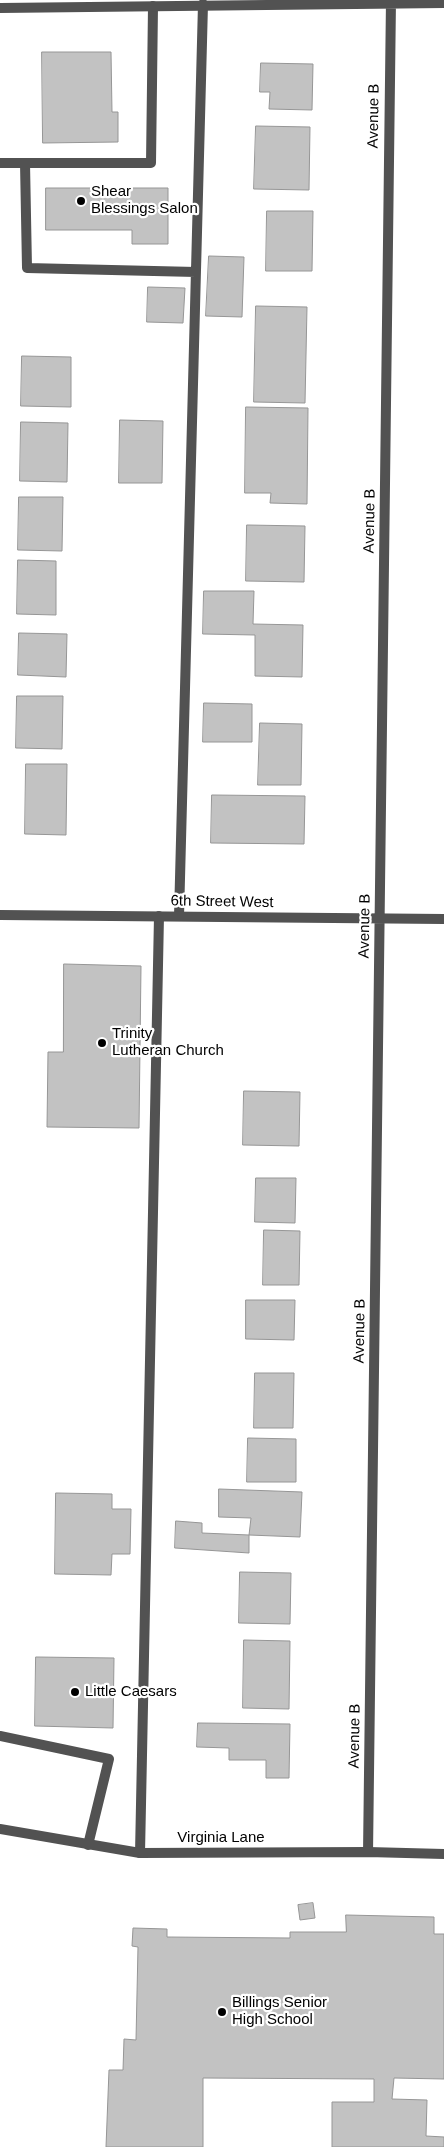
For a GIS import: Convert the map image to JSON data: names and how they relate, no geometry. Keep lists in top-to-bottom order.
{
  "streets": {
    "street": ["Avenue B", "6th Street West", "Virginia Lane"]
  },
  "crossings": [
    ["Avenue B", "6th Street West"],
    ["Avenue B", "Virginia Lane"]
  ],
  "places": [
    "Shear Blessings Salon",
    "Trinity Lutheran Church",
    "Little Caesars",
    "Billings Senior High School"
  ]
}
